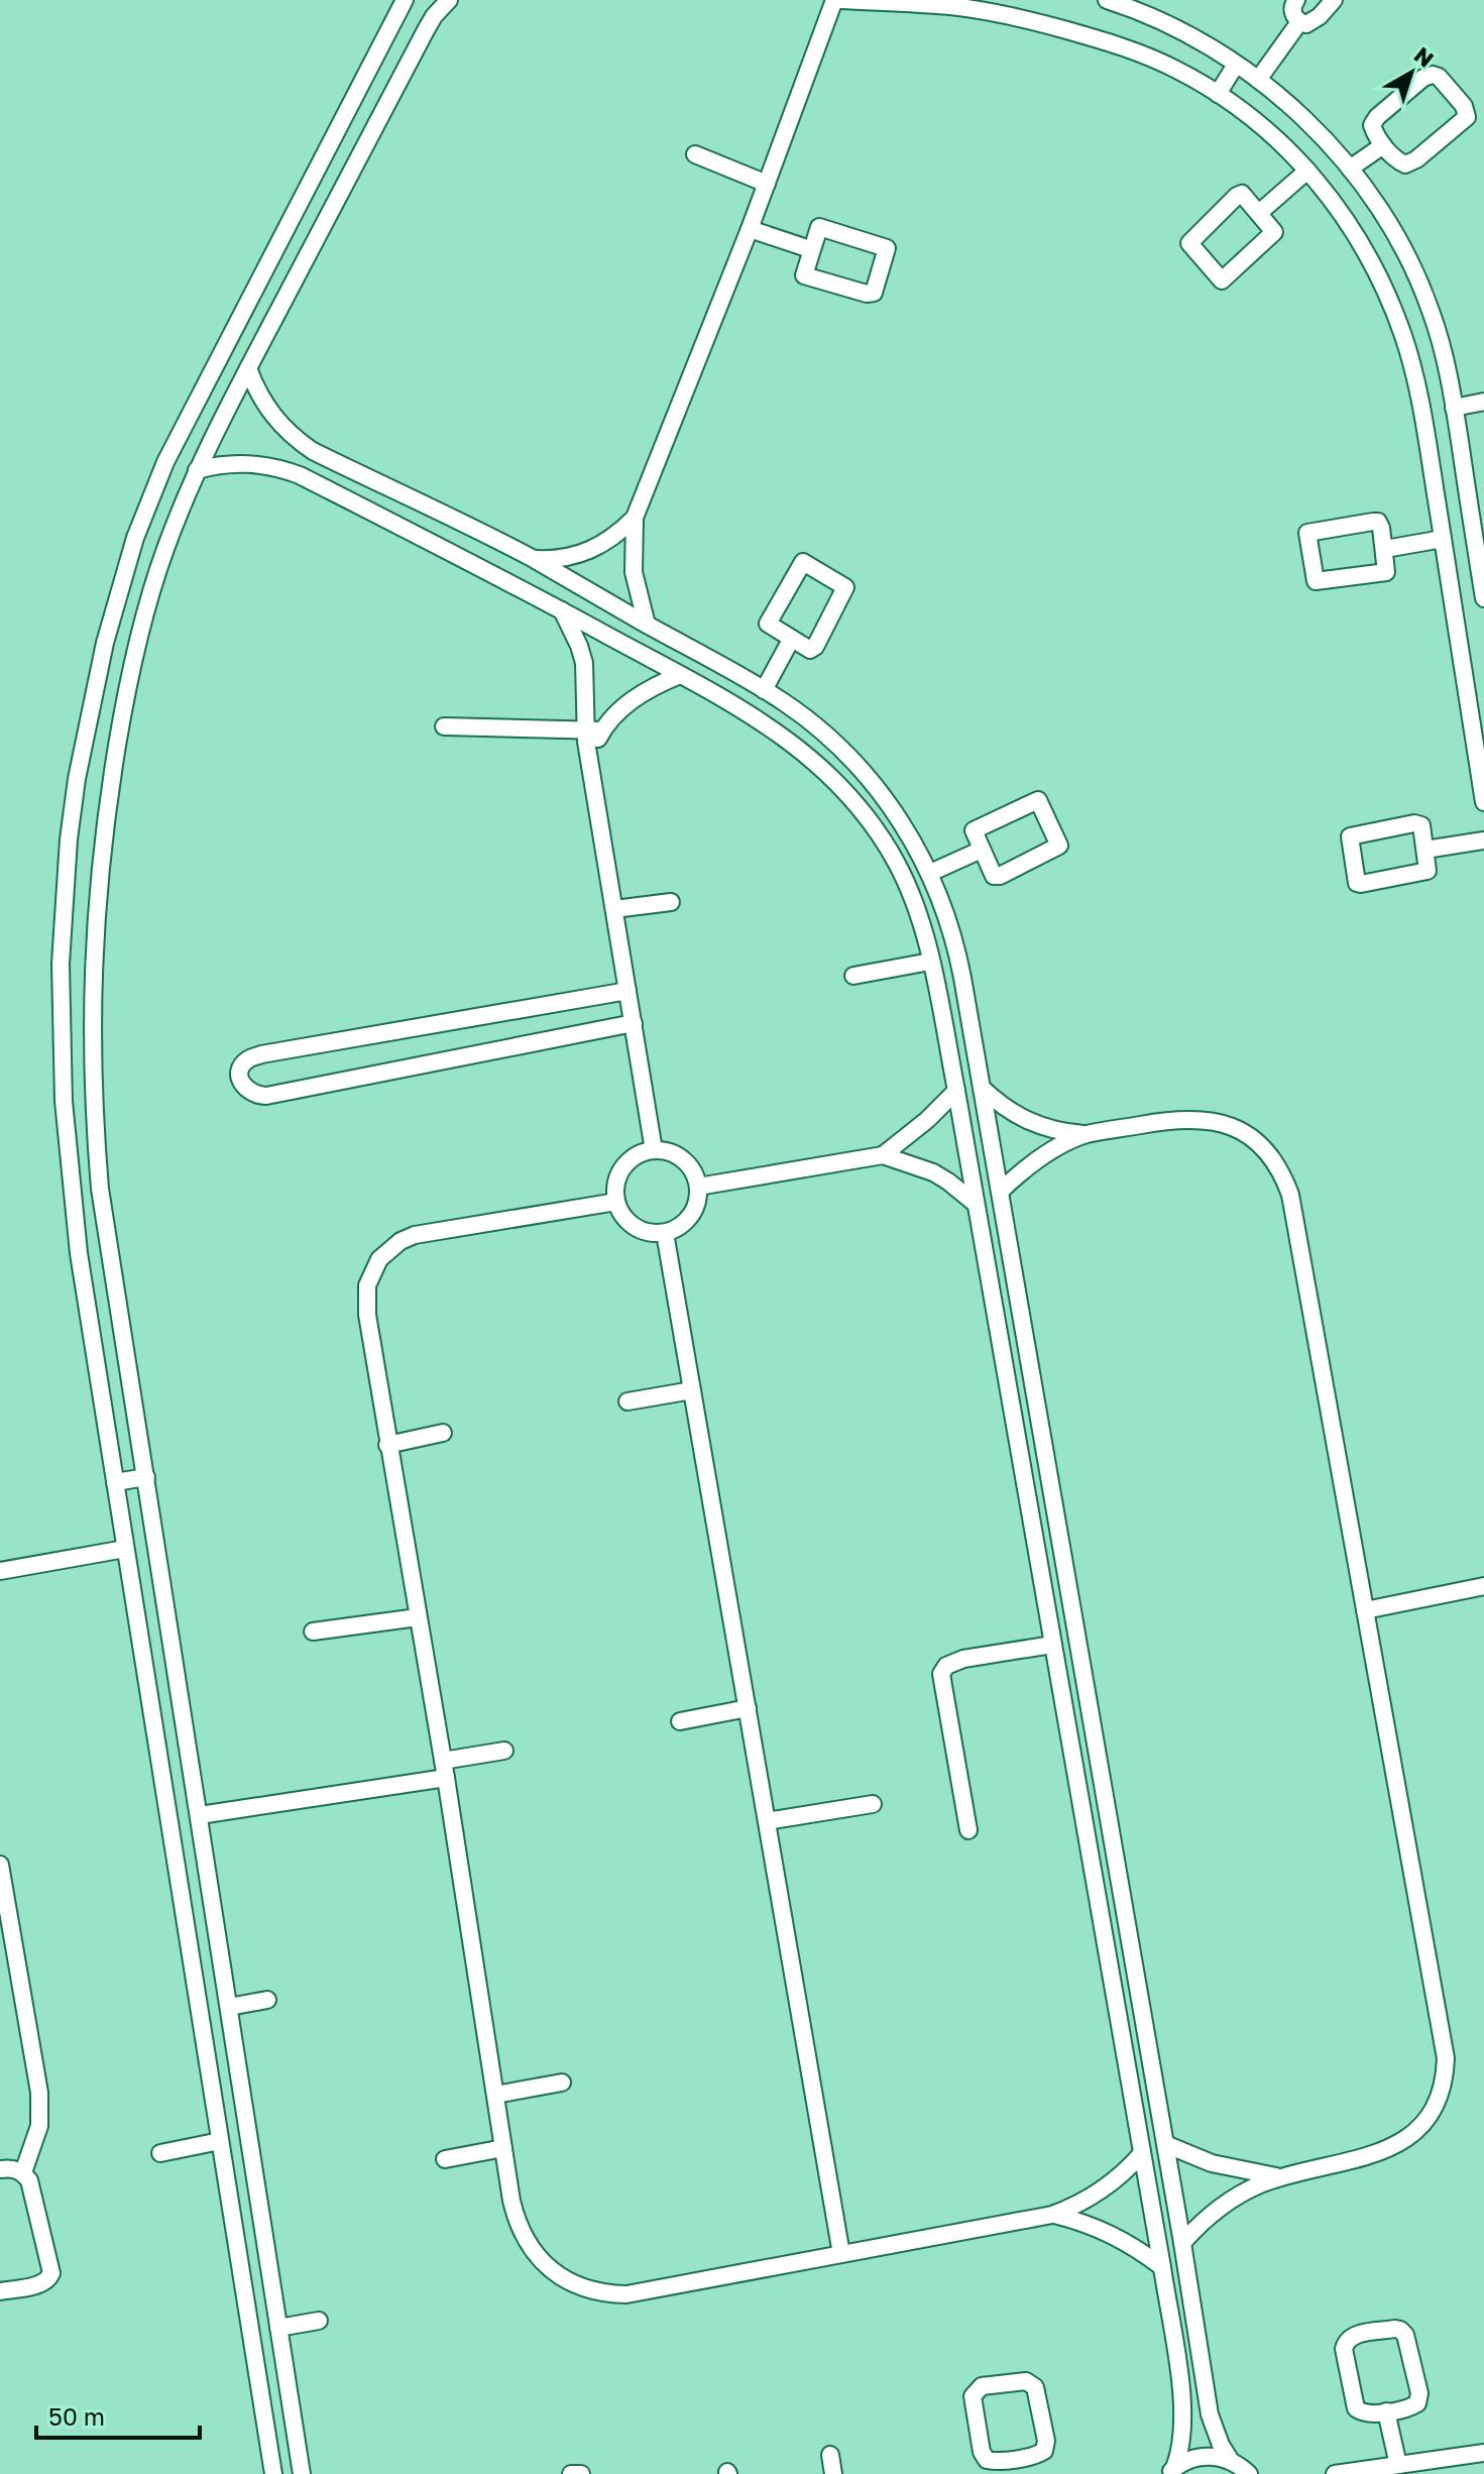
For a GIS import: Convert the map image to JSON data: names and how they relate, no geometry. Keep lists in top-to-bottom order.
{
  "scale_bar": "50 m",
  "north": "top right"
}
